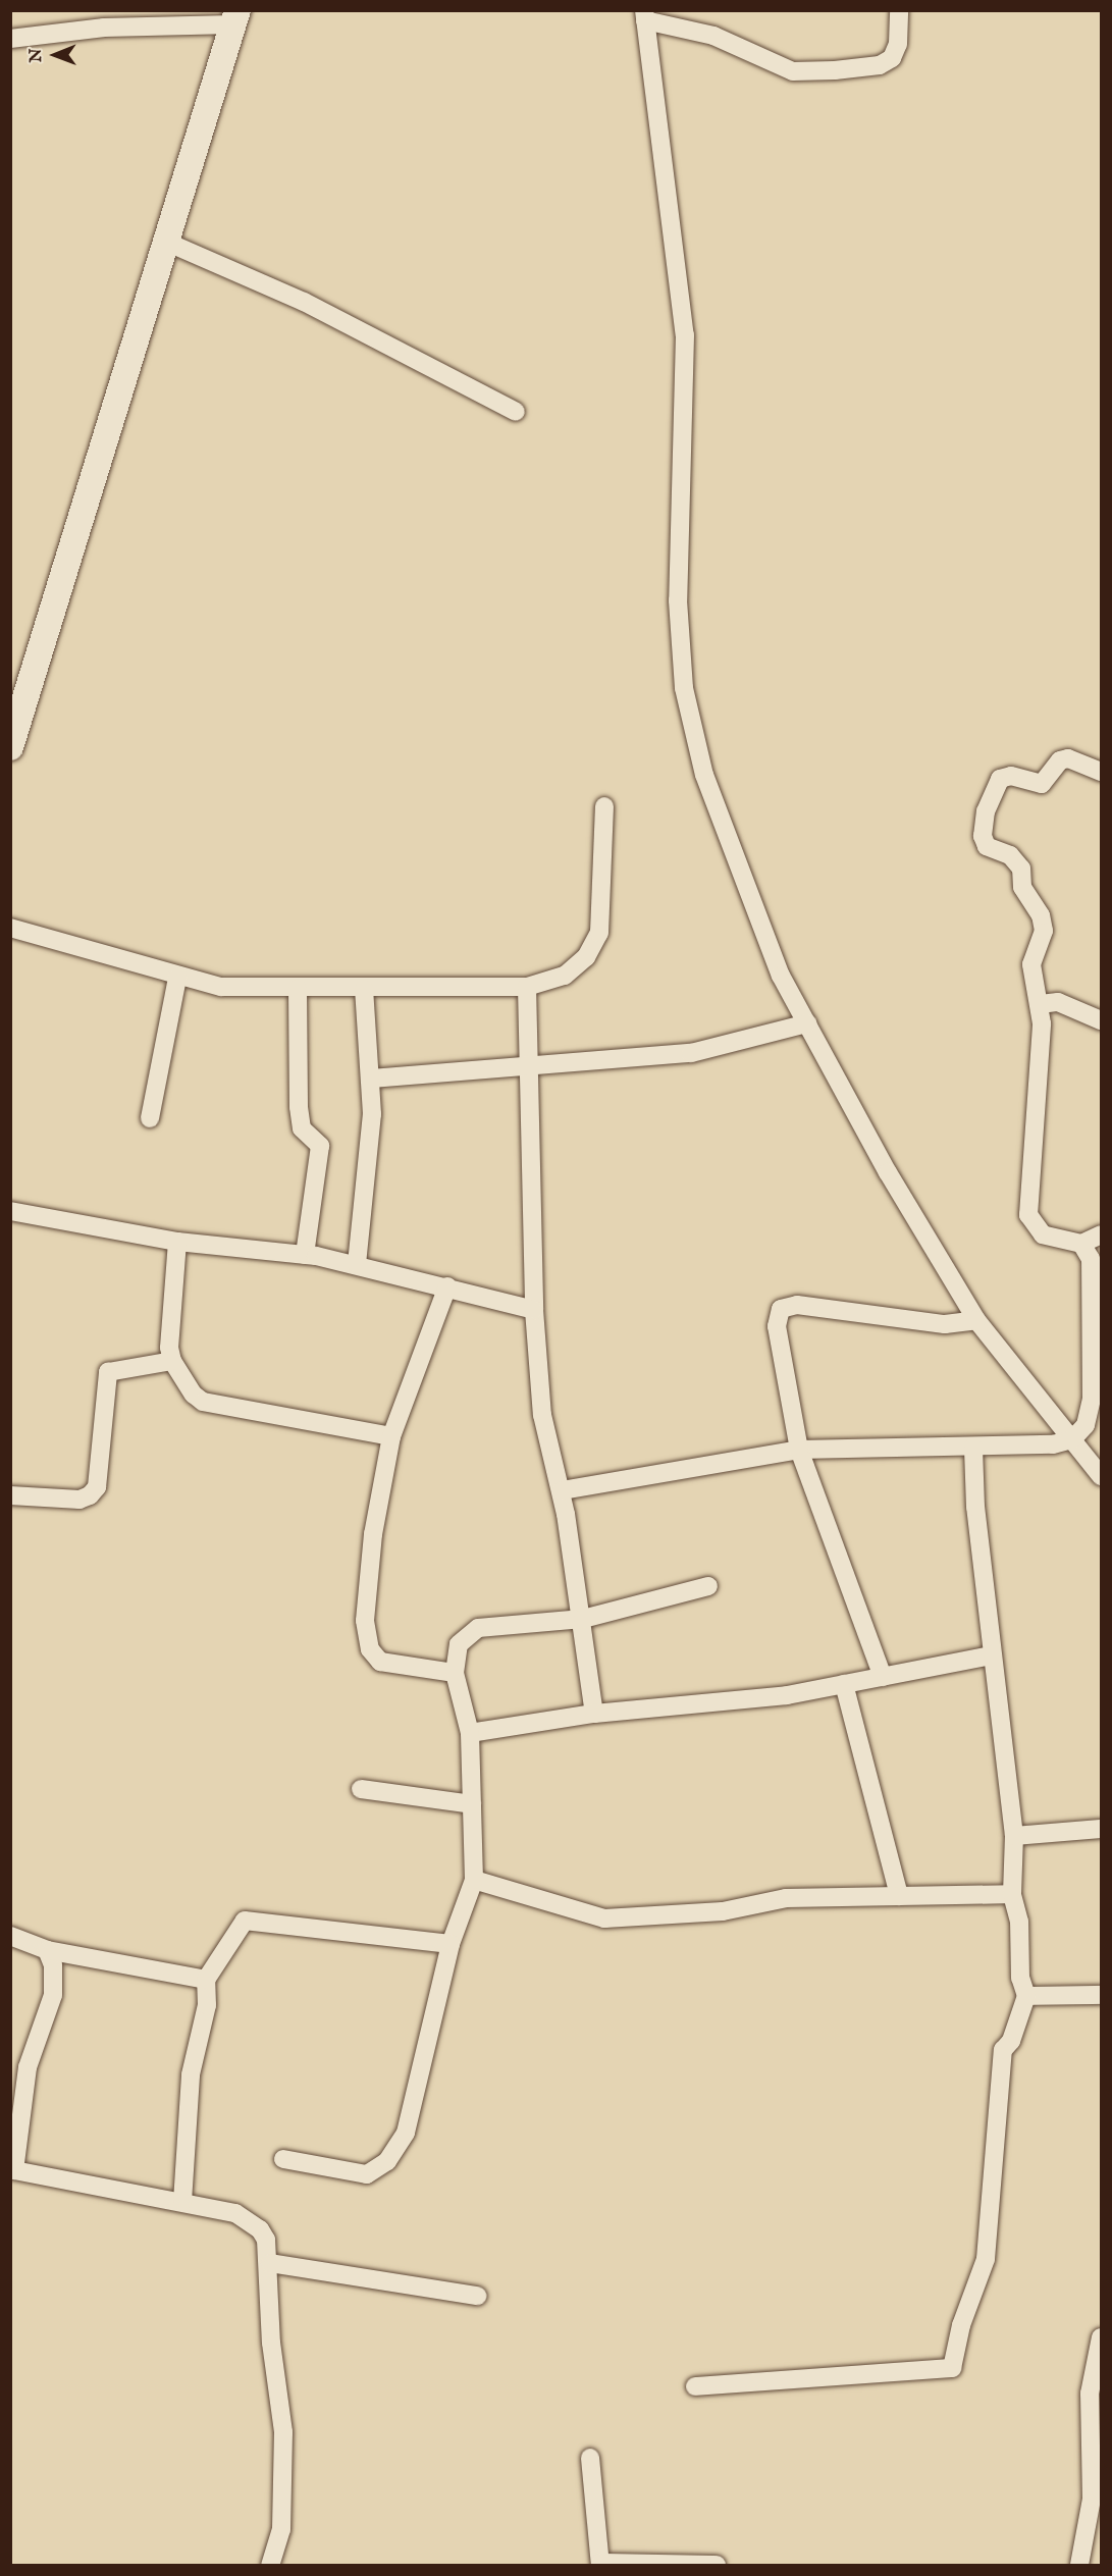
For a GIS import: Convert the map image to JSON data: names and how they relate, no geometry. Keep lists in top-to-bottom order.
{
  "north": "left"
}
